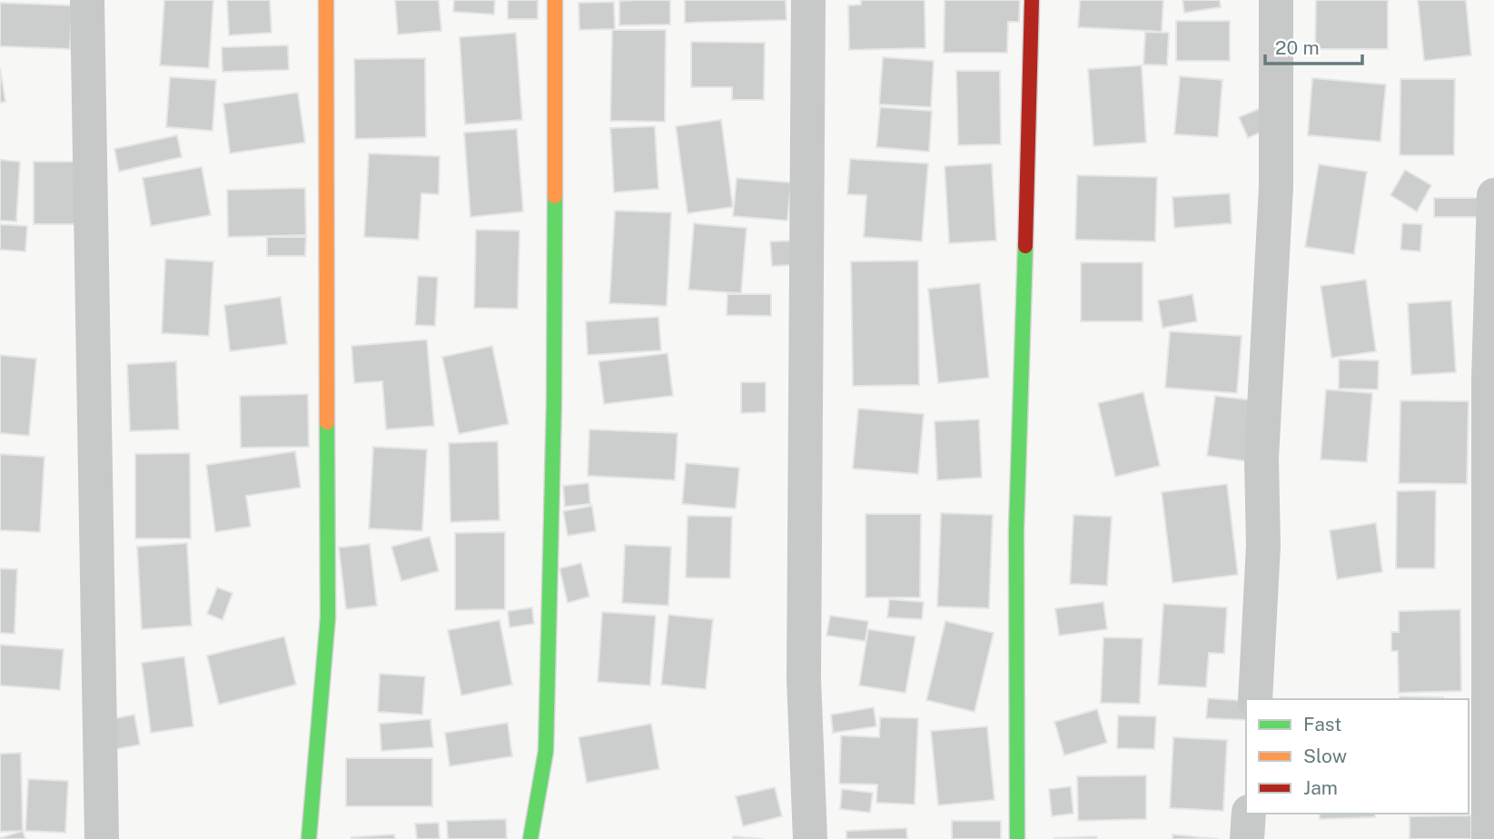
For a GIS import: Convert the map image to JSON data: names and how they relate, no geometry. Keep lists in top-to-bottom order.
{
  "legend": ["Fast", "Slow", "Jam"],
  "scale_bar": "20 m"
}
